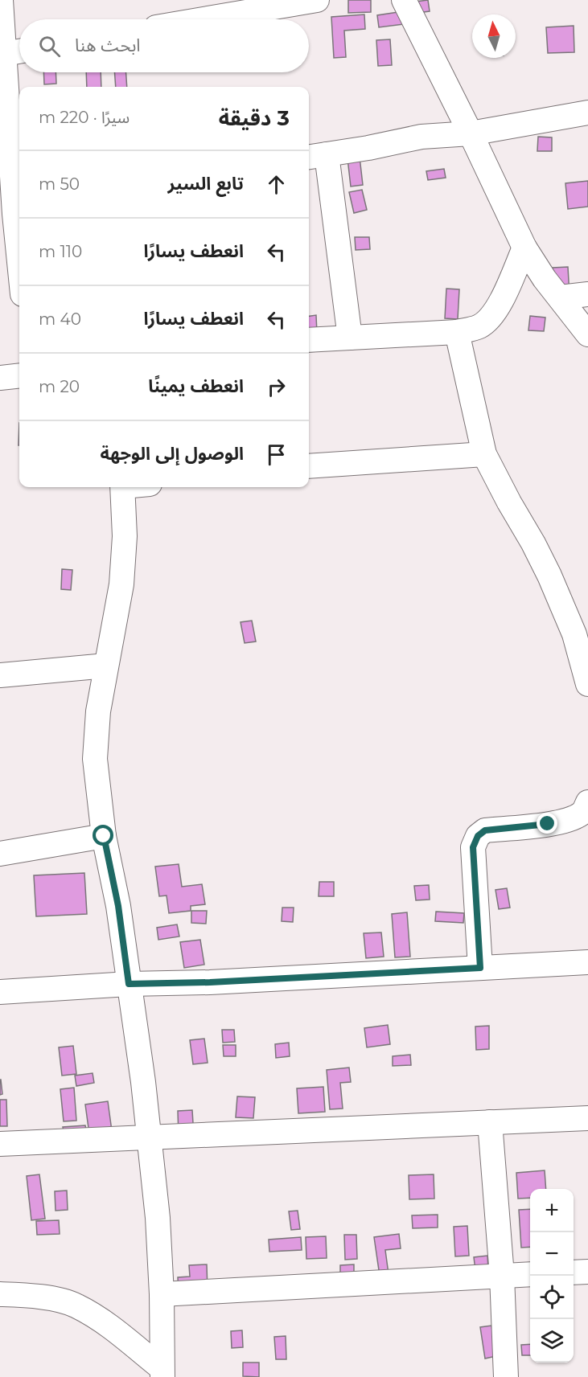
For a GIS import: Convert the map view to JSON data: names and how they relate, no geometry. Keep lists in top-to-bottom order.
{
  "north": "top",
  "page": {
    "search": "ابحث هنا",
    "heading": ["3 دقيقة", "سيرًا · 220 m"],
    "list": [
      ["تابع السير", "50 m"],
      ["انعطف يسارًا", "110 m"],
      ["انعطف يسارًا", "40 m"],
      ["انعطف يمينًا", "20 m"],
      "الوصول إلى الوجهة"
    ],
    "map_buttons": ["+", "−"]
  }
}
